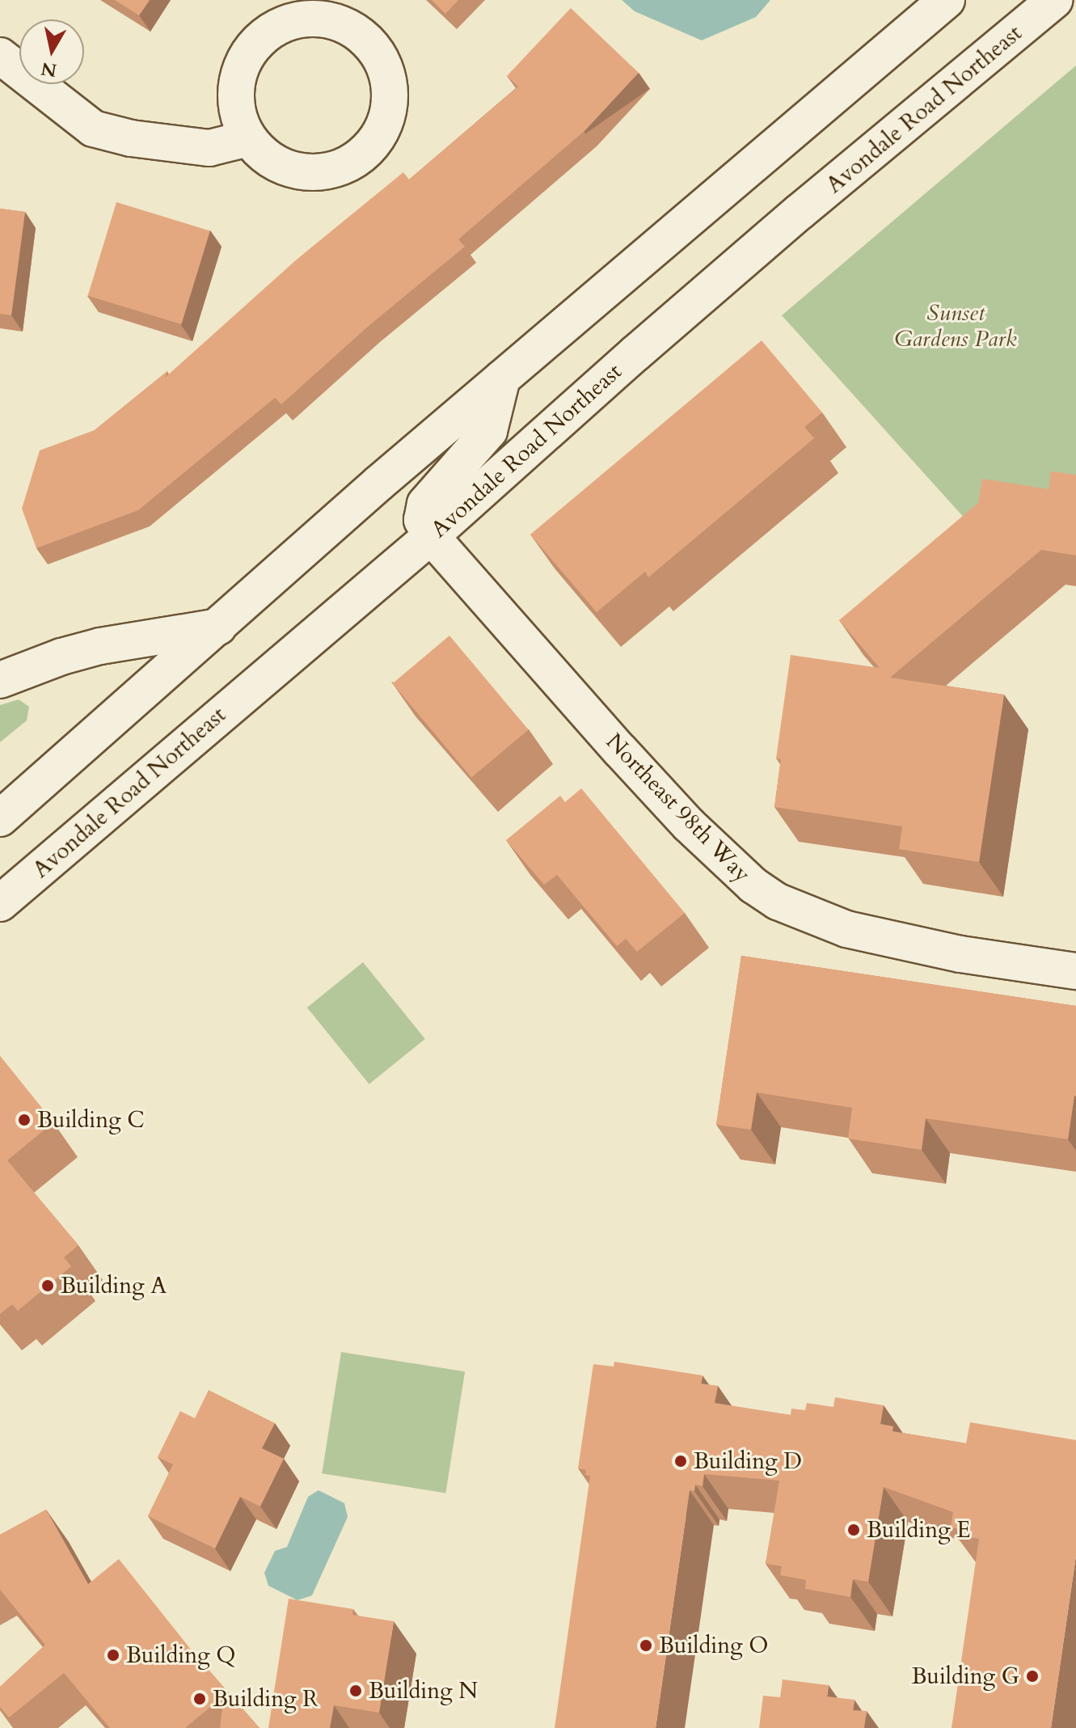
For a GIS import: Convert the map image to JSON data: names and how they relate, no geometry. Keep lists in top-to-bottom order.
{
  "streets": {
    "main road": ["Avondale Road Northeast", "Northeast 98th Way"]
  },
  "crossings": [
    ["Avondale Road Northeast", "Northeast 98th Way"]
  ],
  "parks": ["Sunset Gardens Park"],
  "places": [
    "Building C",
    "Building A",
    "Building D",
    "Building E",
    "Building O",
    "Building Q",
    "Building G",
    "Building N",
    "Building R"
  ],
  "north": "bottom"
}
